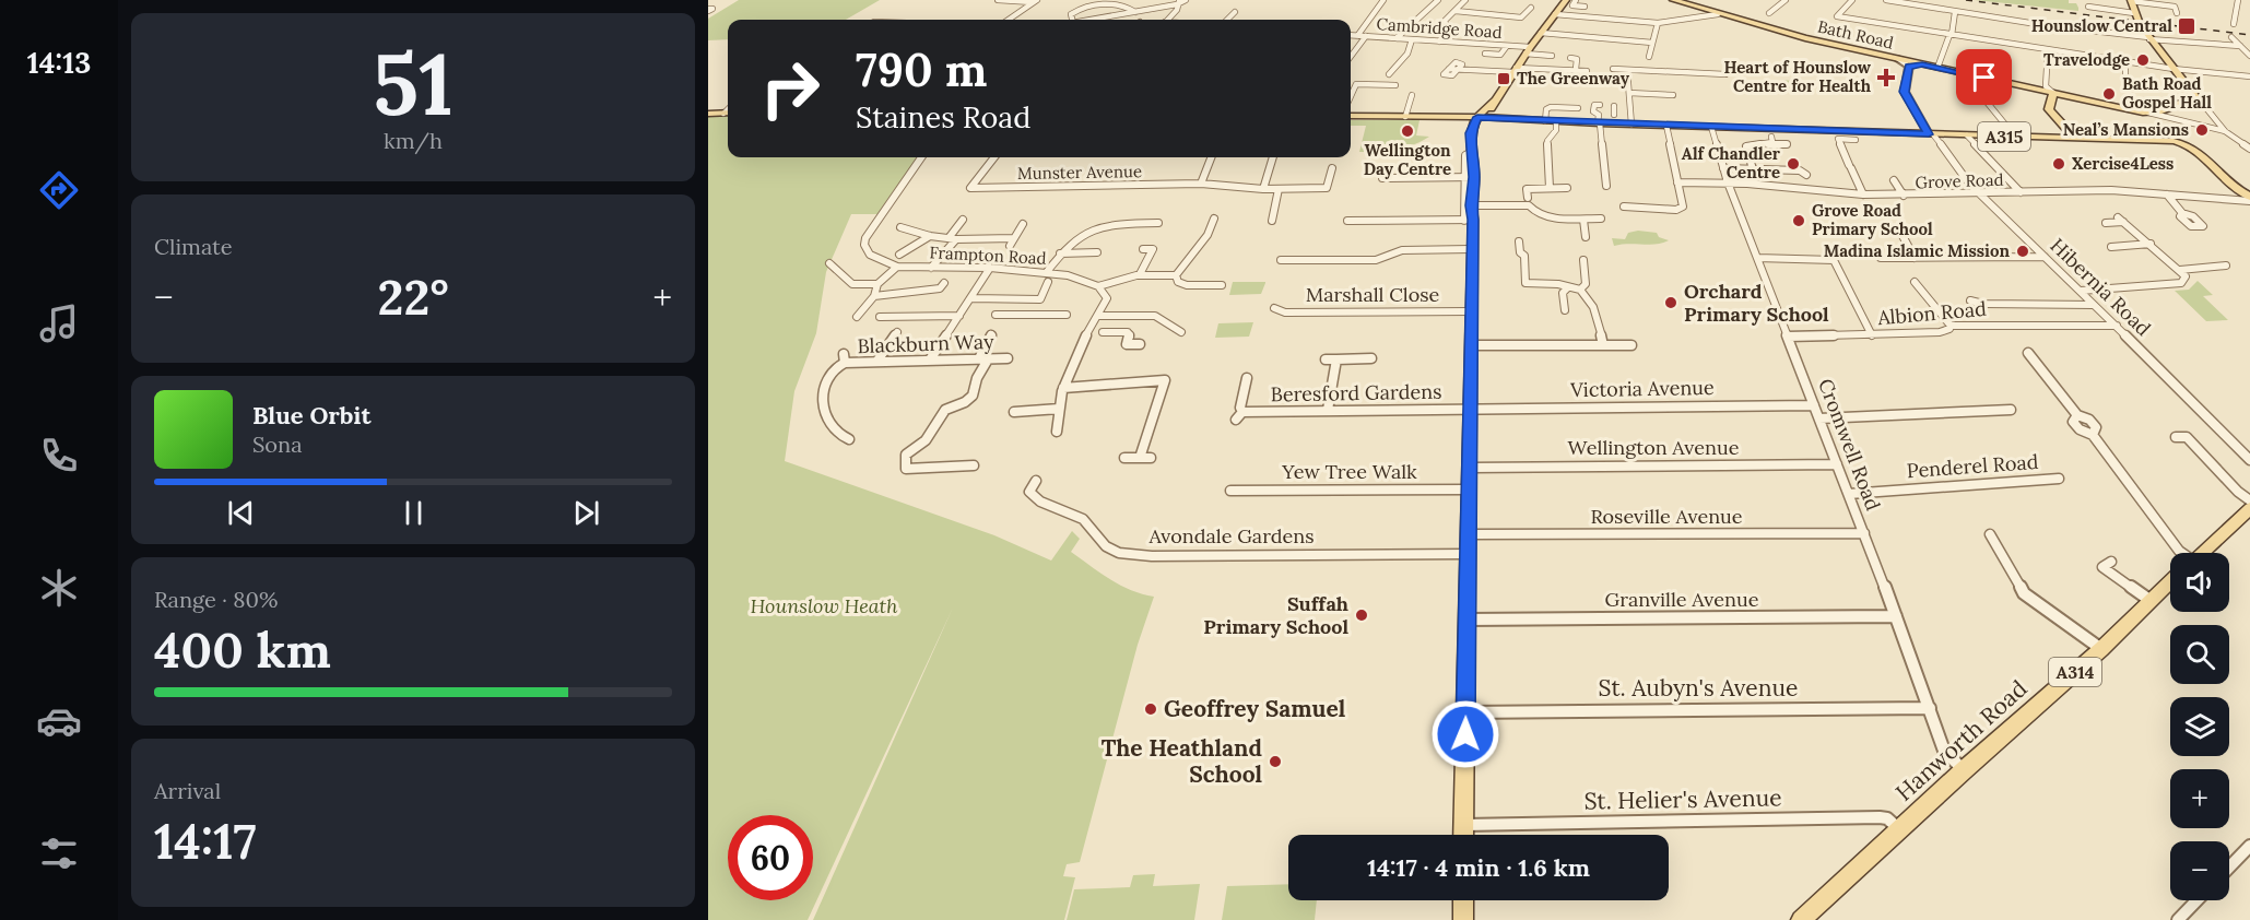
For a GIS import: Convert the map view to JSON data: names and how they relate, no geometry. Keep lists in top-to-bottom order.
{
  "streets": {
    "main road": [
      "Bath Road",
      "A315",
      "A314",
      "Hanworth Road"
    ],
    "street": [
      "Cambridge Road",
      "Munster Avenue",
      "Grove Road",
      "Frampton Road",
      "Hibernia Road",
      "Marshall Close",
      "Albion Road",
      "Blackburn Way",
      "Victoria Avenue",
      "Beresford Gardens",
      "Cromwell Road",
      "Wellington Avenue",
      "Penderel Road",
      "Yew Tree Walk",
      "Roseville Avenue",
      "Avondale Gardens",
      "Granville Avenue",
      "St. Aubyn's Avenue",
      "St. Helier's Avenue"
    ]
  },
  "crossings": [
    ["A315", "Grove Road"],
    ["A315", "Hibernia Road"],
    ["A315", "Cromwell Road"],
    ["Grove Road", "Hibernia Road"],
    ["Grove Road", "Cromwell Road"],
    ["Hibernia Road", "Albion Road"],
    ["Albion Road", "Cromwell Road"],
    ["Victoria Avenue", "Beresford Gardens"],
    ["Victoria Avenue", "Cromwell Road"],
    ["Cromwell Road", "Wellington Avenue"],
    ["Cromwell Road", "Penderel Road"],
    ["Cromwell Road", "Roseville Avenue"],
    ["Cromwell Road", "Granville Avenue"],
    ["Cromwell Road", "St. Aubyn's Avenue"],
    ["Cromwell Road", "Hanworth Road"],
    ["Hanworth Road", "St. Helier's Avenue"]
  ],
  "parks": ["Hounslow Heath"],
  "places": {
    "transit": ["Hounslow Central", "The Greenway"],
    "other": [
      "Travelodge",
      "Bath Road Gospel Hall",
      "Neal’s Mansions",
      "Wellington Day Centre",
      "Alf Chandler Centre",
      "Xercise4Less",
      "Grove Road Primary School",
      "Madina Islamic Mission",
      "Orchard Primary School",
      "Suffah Primary School",
      "Geoffrey Samuel",
      "The Heathland School"
    ],
    "health": ["Heart of Hounslow Centre for Health"]
  },
  "page": {
    "tabs": "14:13",
    "tile": [
      ["51", "km/h"],
      "Climate",
      ["Range · 80%", "400 km"],
      ["Arrival", "14:17"]
    ],
    "turn": ["790 m", "Staines Road"],
    "heat": ["−", "22°", "+"],
    "song": ["Blue Orbit", "Sona"],
    "map_buttons": ["+", "−"],
    "limit": "60",
    "trip": "14:17 · 4 min · 1.6 km"
  }
}
